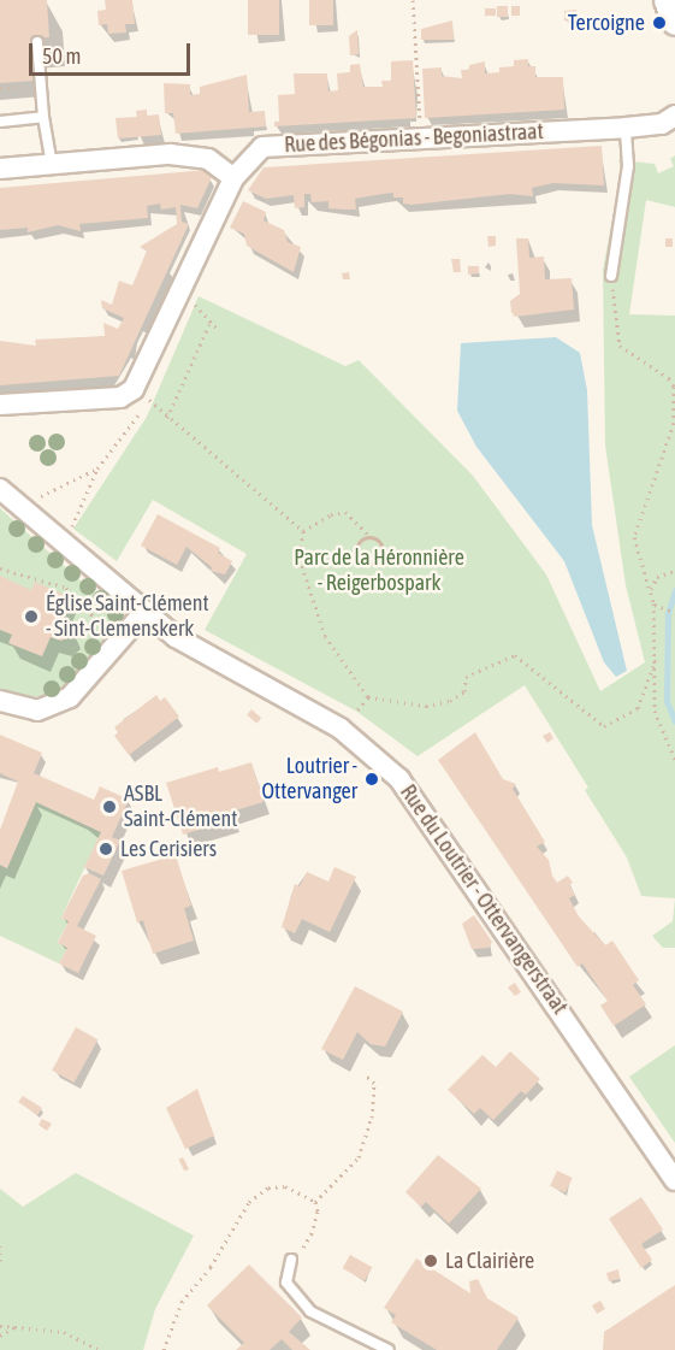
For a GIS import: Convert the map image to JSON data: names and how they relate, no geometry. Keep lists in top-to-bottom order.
{
  "streets": {
    "street": ["Rue des Bégonias - Begoniastraat", "Rue du Loutrier - Ottervangerstraat"]
  },
  "parks": ["Parc de la Héronnière - Reigerbospark"],
  "places": [
    "Tercoigne",
    "Église Saint-Clément - Sint-Clemenskerk",
    "Loutrier - Ottervanger",
    "ASBL Saint-Clément",
    "Les Cerisiers",
    "La Clairière"
  ],
  "scale_bar": "50 m"
}
